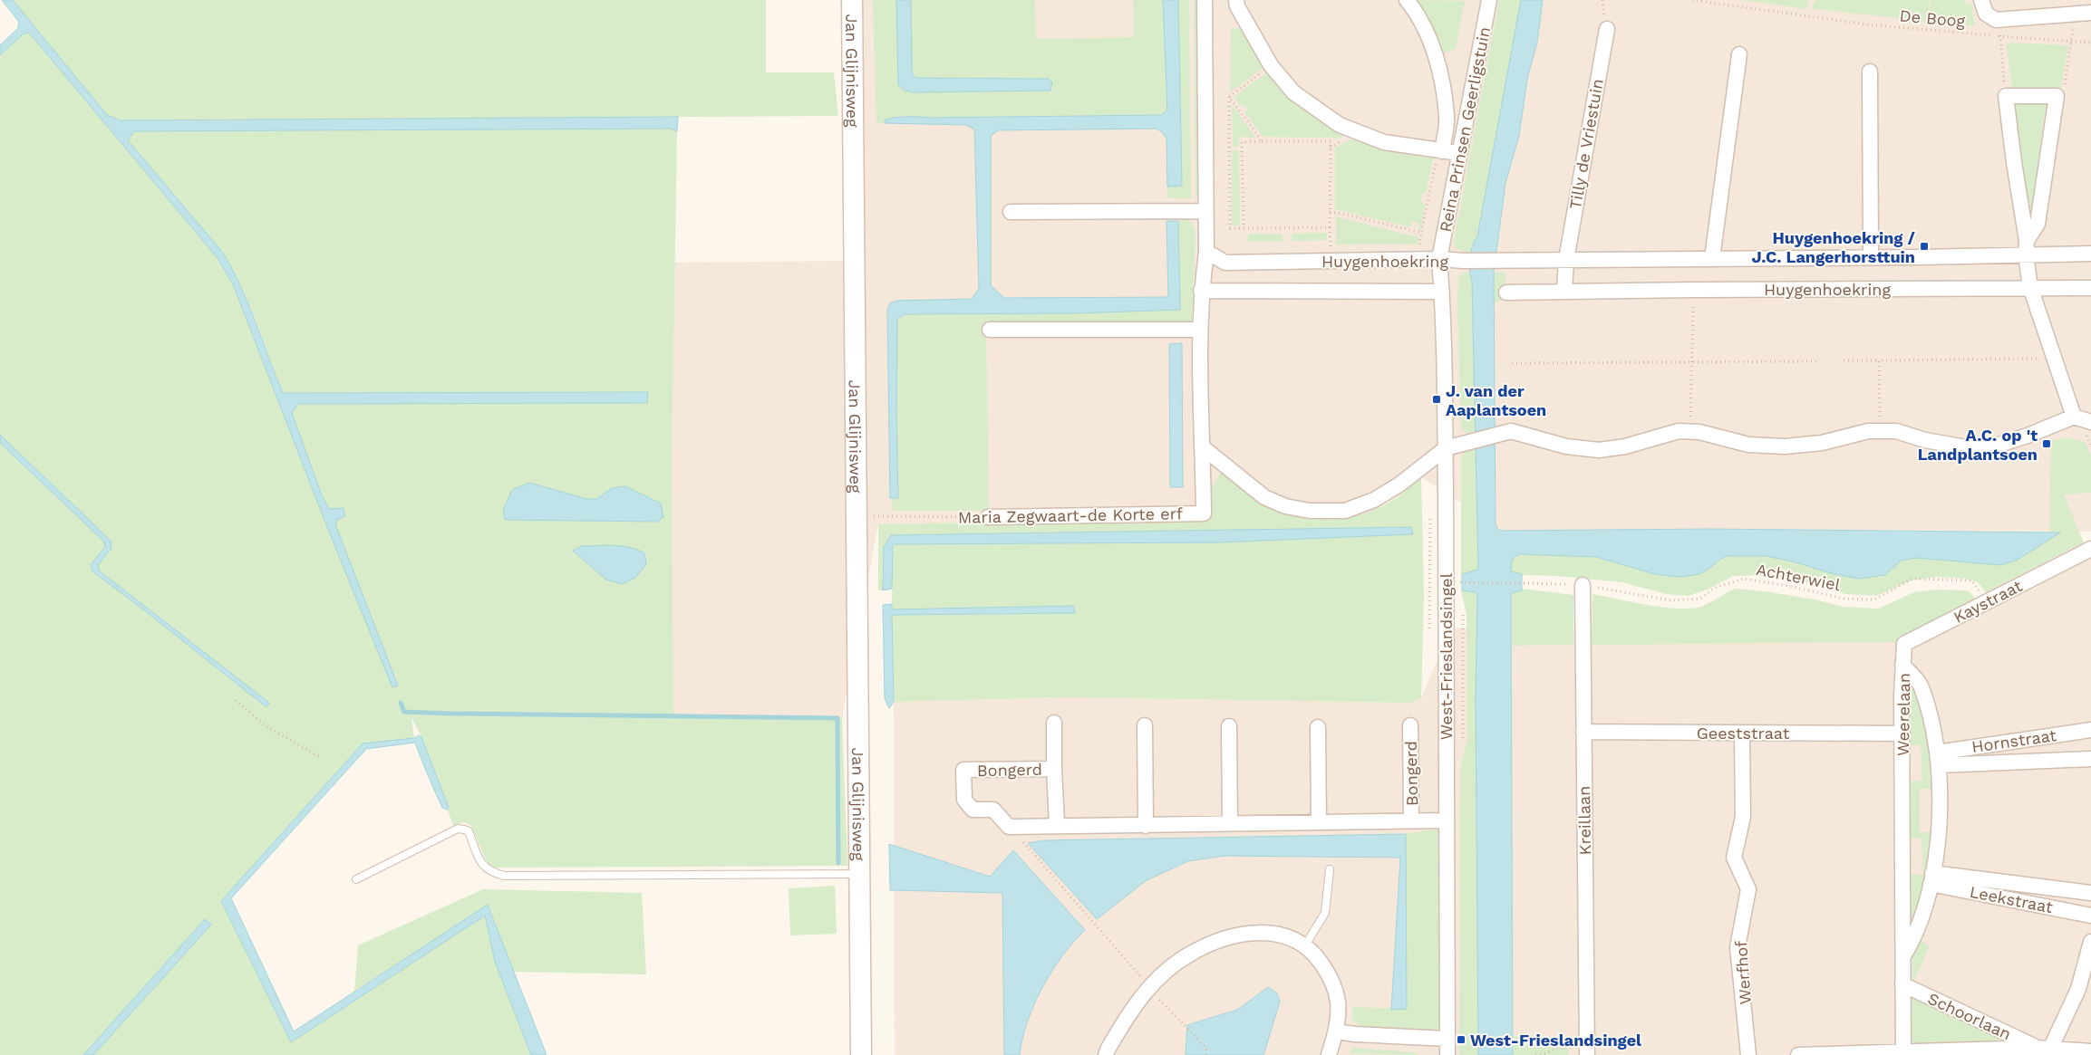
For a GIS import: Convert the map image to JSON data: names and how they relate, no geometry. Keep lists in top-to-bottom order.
{
  "streets": {
    "street": [
      "Jan Glijnisweg",
      "Reina Prinsen Geerligstuin",
      "Tilly de Vriestuin",
      "Huygenhoekring",
      "Maria Zegwaart-de Korte erf",
      "Kaystraat",
      "West-Frieslandsingel",
      "Weerelaan",
      "Geeststraat",
      "Hornstraat",
      "Bongerd",
      "Kreillaan",
      "Leekstraat",
      "Werfhof",
      "Schoorlaan"
    ],
    "path": ["De Boog", "Achterwiel"]
  },
  "crossings": [
    ["Reina Prinsen Geerligstuin", "Huygenhoekring"],
    ["Reina Prinsen Geerligstuin", "West-Frieslandsingel"],
    ["Tilly de Vriestuin", "Huygenhoekring"],
    ["Huygenhoekring", "West-Frieslandsingel"],
    ["Achterwiel", "Kaystraat"],
    ["Achterwiel", "Kreillaan"],
    ["Kaystraat", "Weerelaan"],
    ["West-Frieslandsingel", "Bongerd"],
    ["Weerelaan", "Geeststraat"],
    ["Weerelaan", "Hornstraat"],
    ["Weerelaan", "Leekstraat"],
    ["Weerelaan", "Schoorlaan"],
    ["Geeststraat", "Kreillaan"],
    ["Geeststraat", "Werfhof"]
  ],
  "places": {
    "transit": [
      "Huygenhoekring / J.C. Langerhorsttuin",
      "J. van der Aaplantsoen",
      "A.C. op 't Landplantsoen",
      "West-Frieslandsingel"
    ]
  }
}
